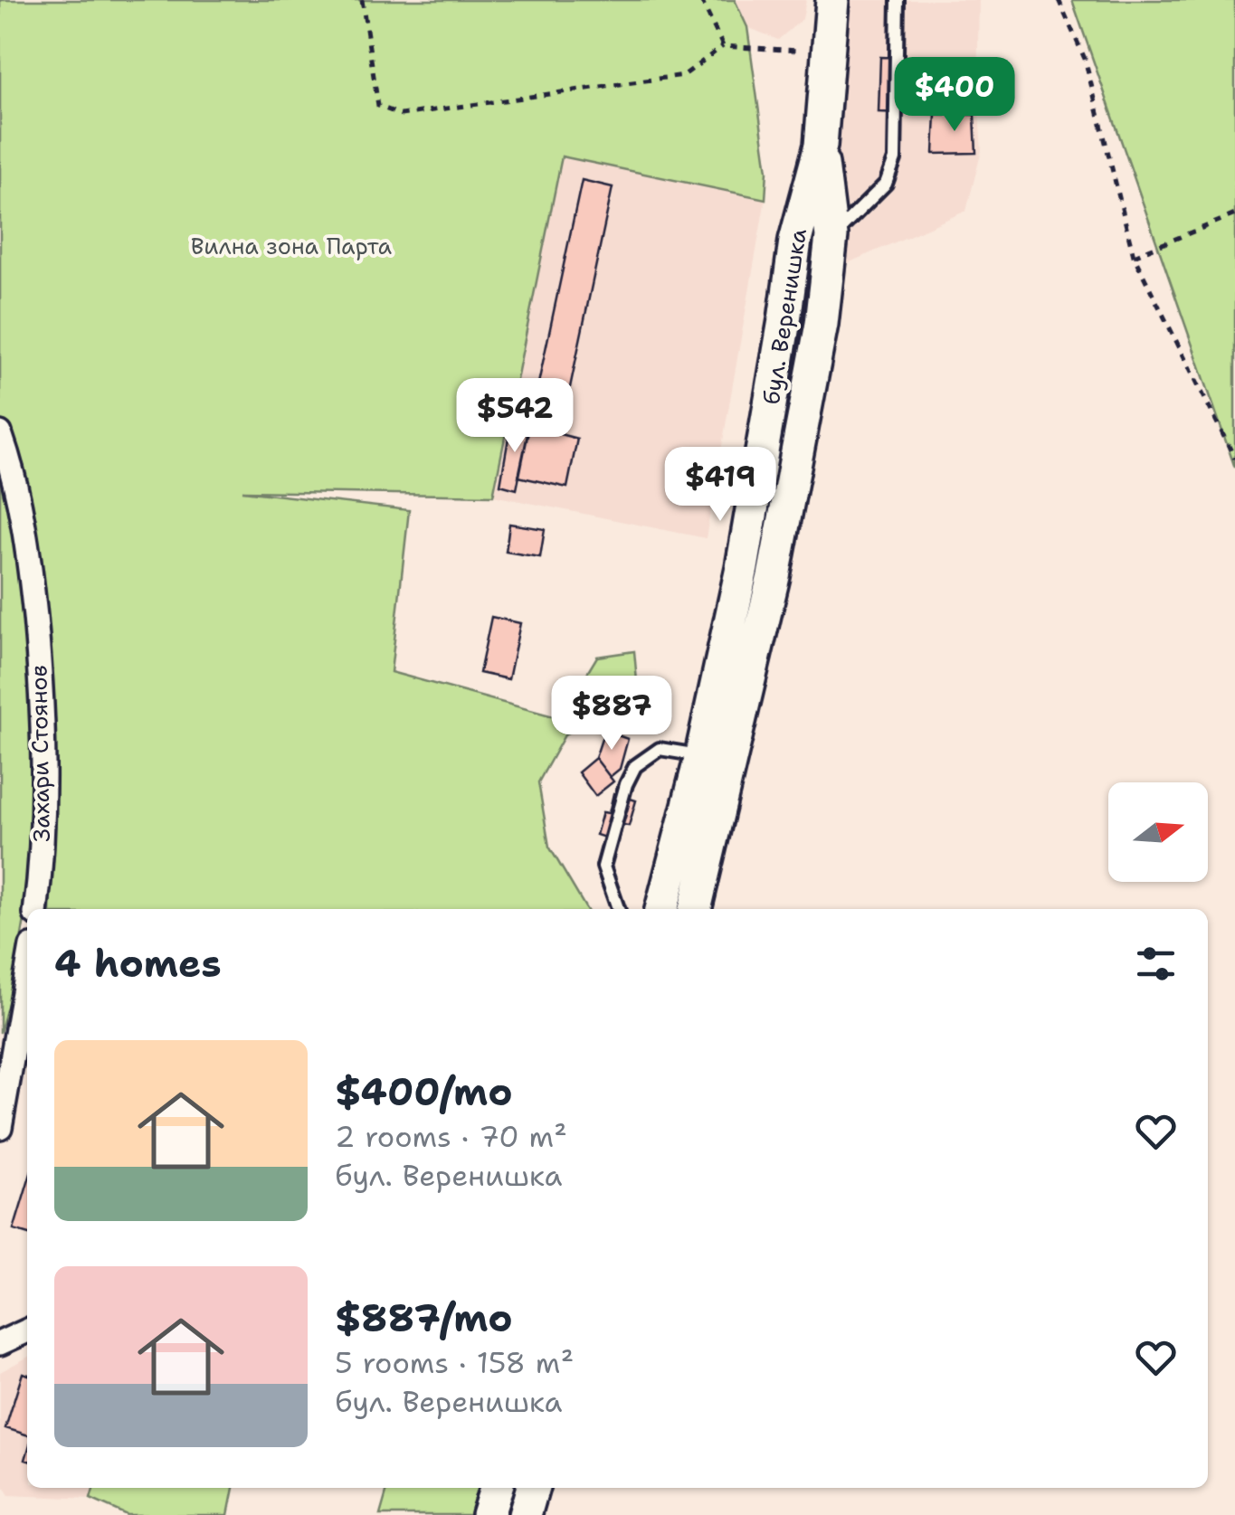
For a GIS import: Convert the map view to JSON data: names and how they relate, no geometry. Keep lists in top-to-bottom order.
{
  "streets": {
    "main road": ["бул. Веренишка"],
    "street": ["Захари Стоянов"]
  },
  "parks": ["Вилна зона Парта"],
  "north": "right",
  "page": {
    "price": [
      "$400",
      "$542",
      "$419",
      "$887"
    ],
    "heading": "4 homes",
    "list": [
      {
        "name": "$400/mo",
        "note": "2 rooms · 70 m² · бул. Веренишка"
      },
      {
        "name": "$887/mo",
        "note": "5 rooms · 158 m² · бул. Веренишка"
      }
    ]
  }
}
